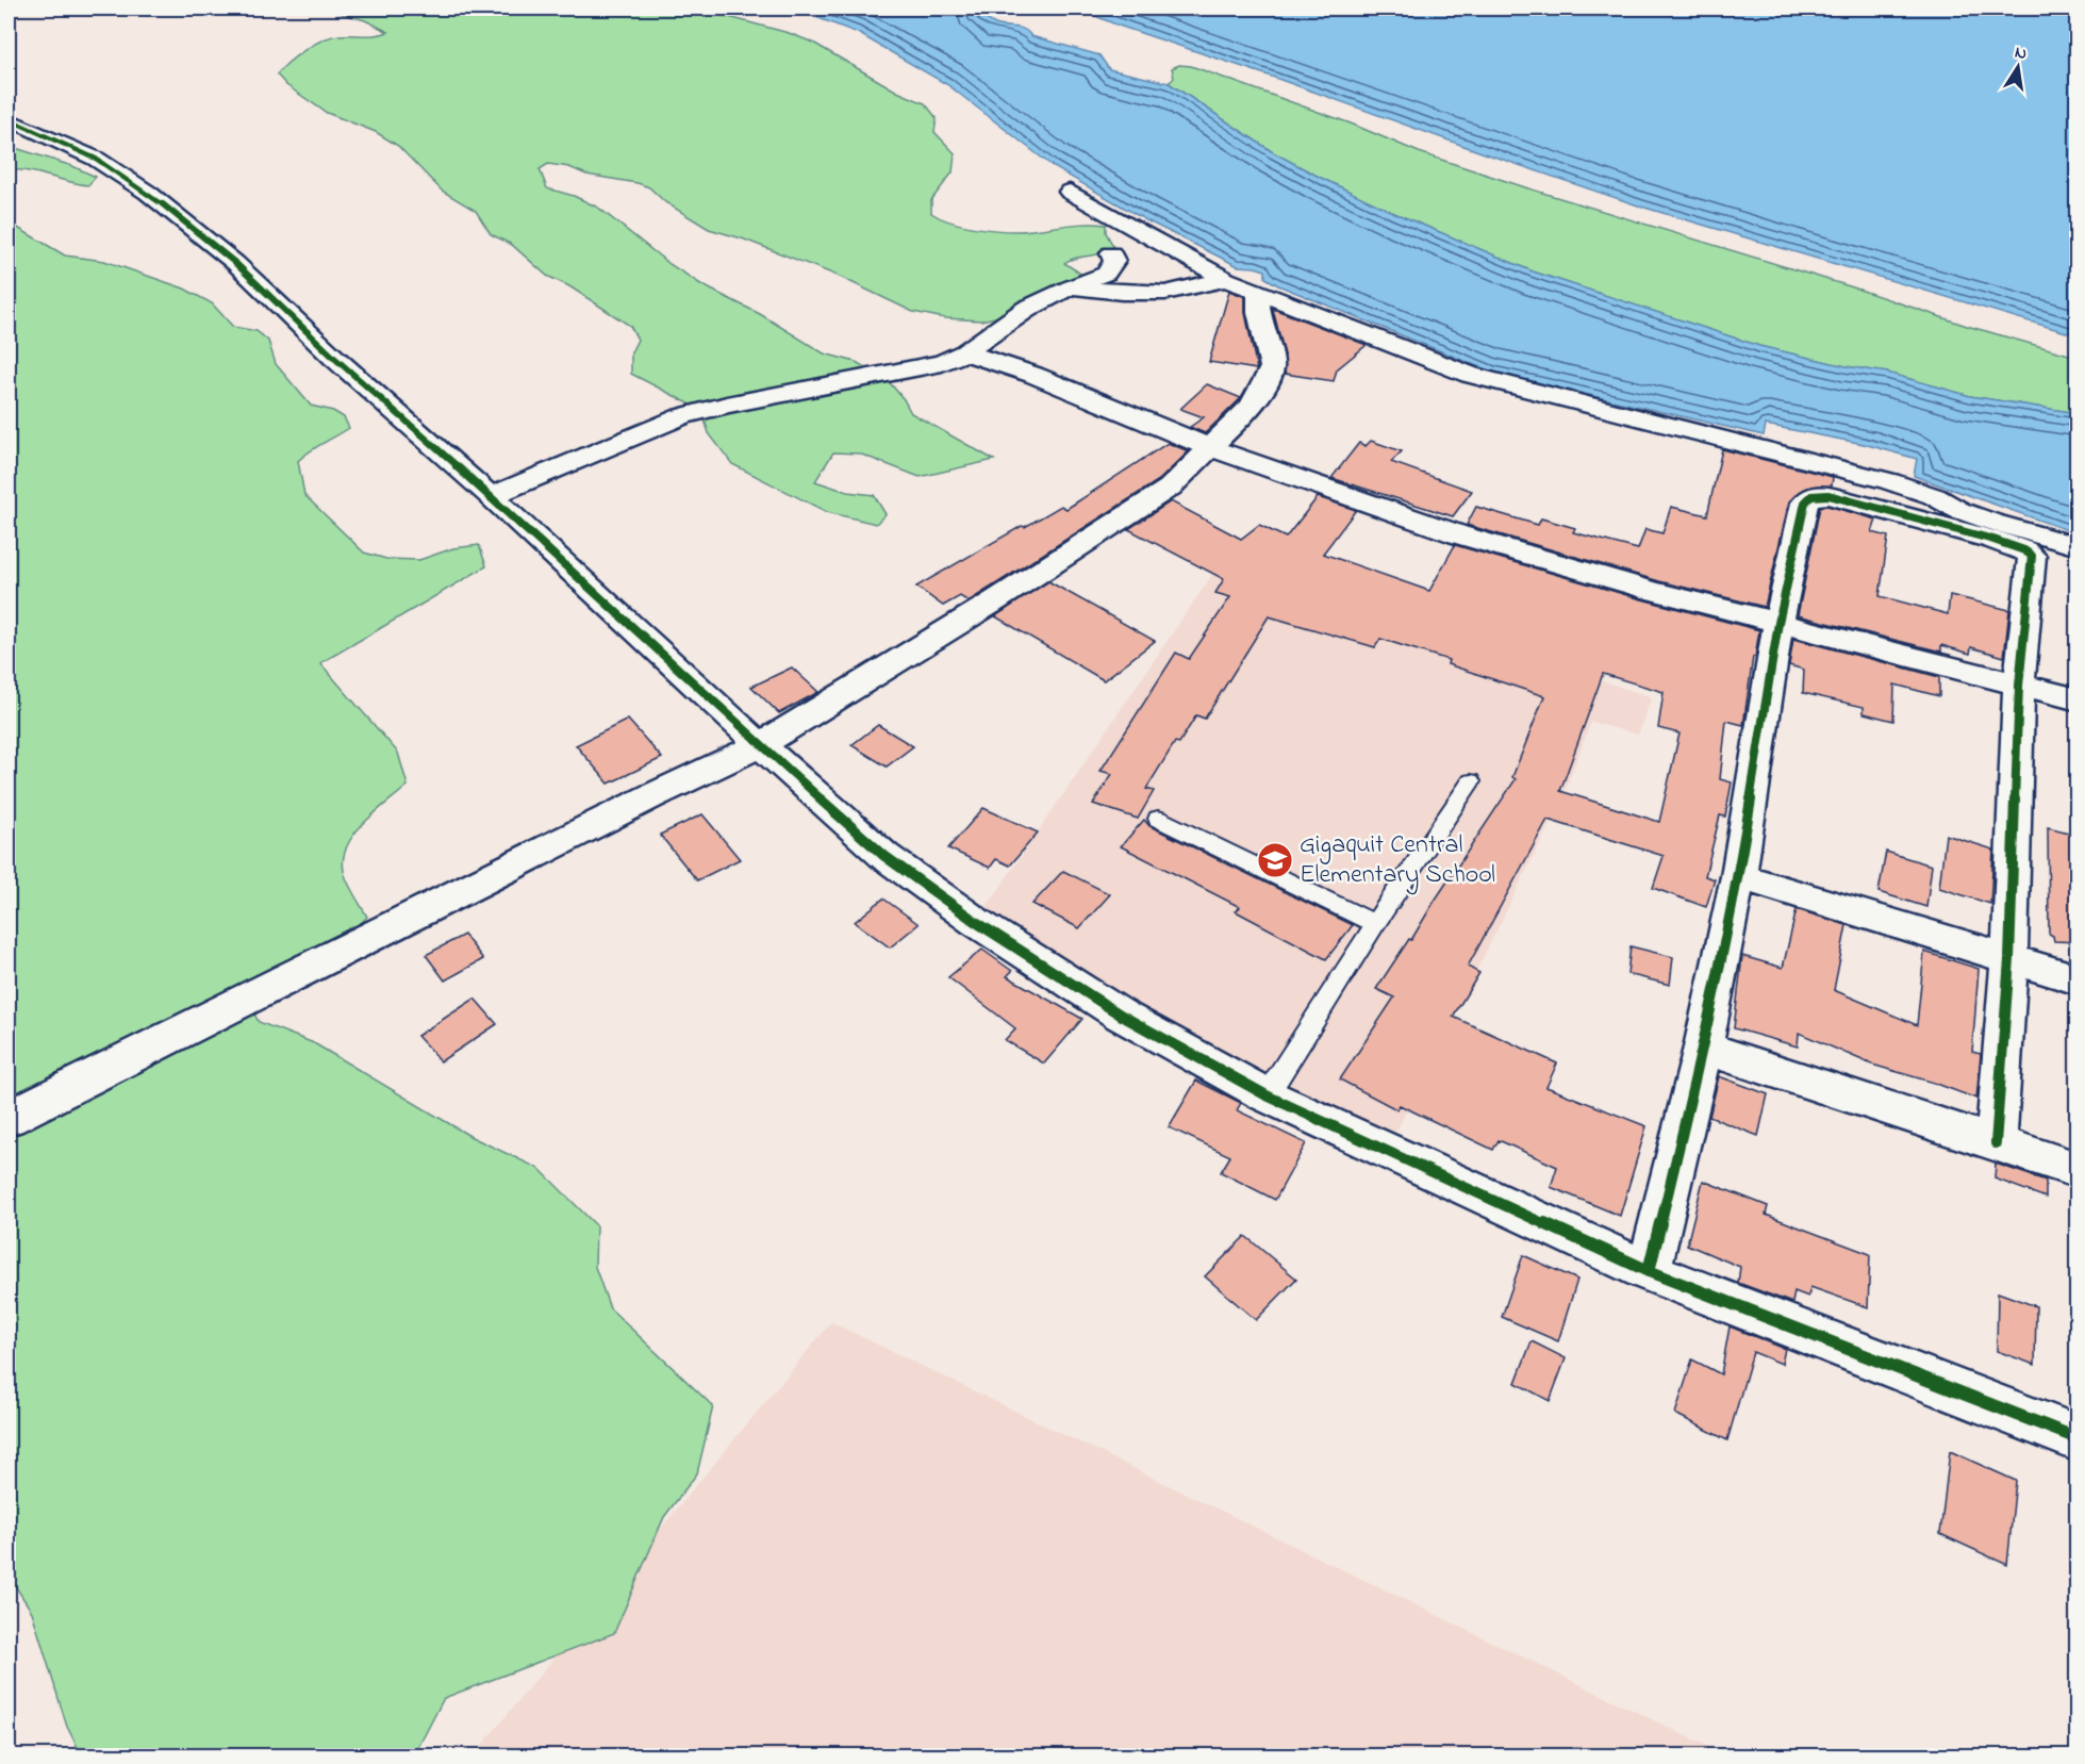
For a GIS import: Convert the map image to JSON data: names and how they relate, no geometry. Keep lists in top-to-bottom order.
{
  "places": {
    "school or university": ["Gigaquit Central Elementary School"]
  },
  "north": "top"
}
